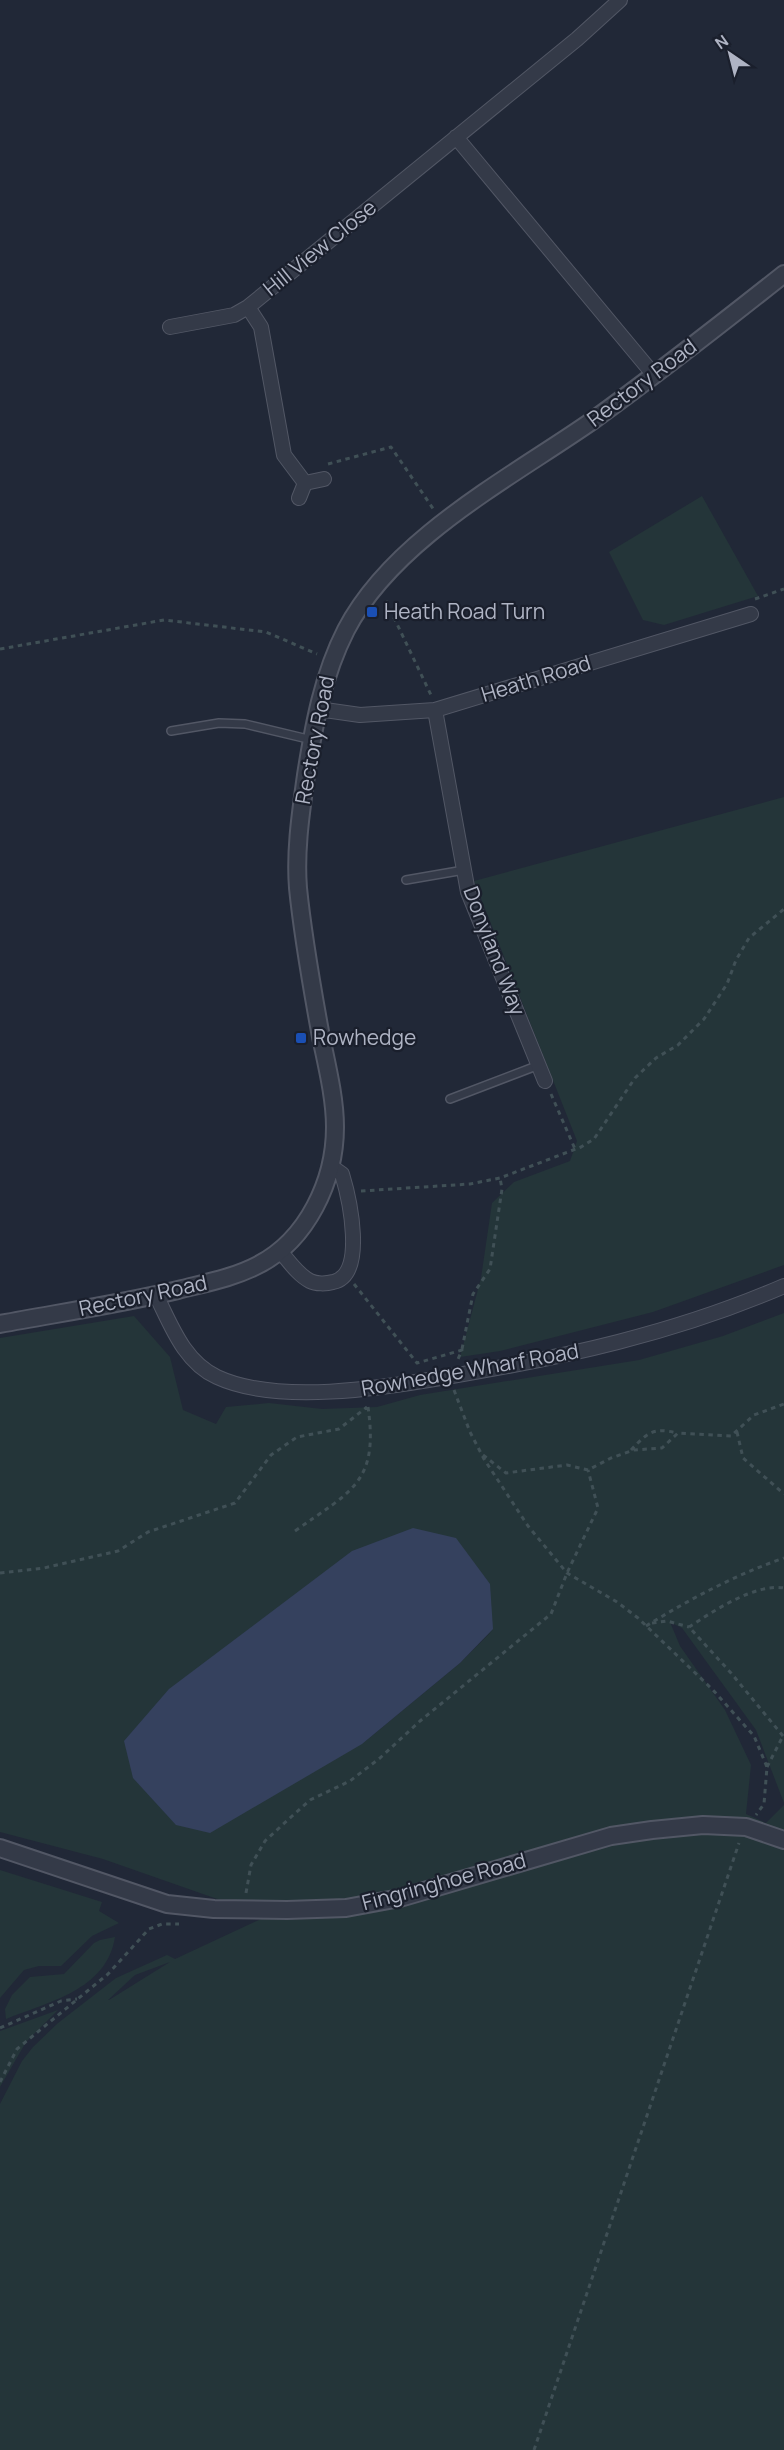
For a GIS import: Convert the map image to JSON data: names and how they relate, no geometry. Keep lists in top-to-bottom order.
{
  "streets": {
    "street": [
      "Hill View Close",
      "Rectory Road",
      "Heath Road",
      "Donyland Way",
      "Rowhedge Wharf Road",
      "Fingringhoe Road"
    ]
  },
  "crossings": [
    ["Rectory Road", "Heath Road"],
    ["Rectory Road", "Rowhedge Wharf Road"],
    ["Heath Road", "Donyland Way"]
  ],
  "places": {
    "transit": ["Heath Road Turn", "Rowhedge"]
  },
  "north": "top left"
}
